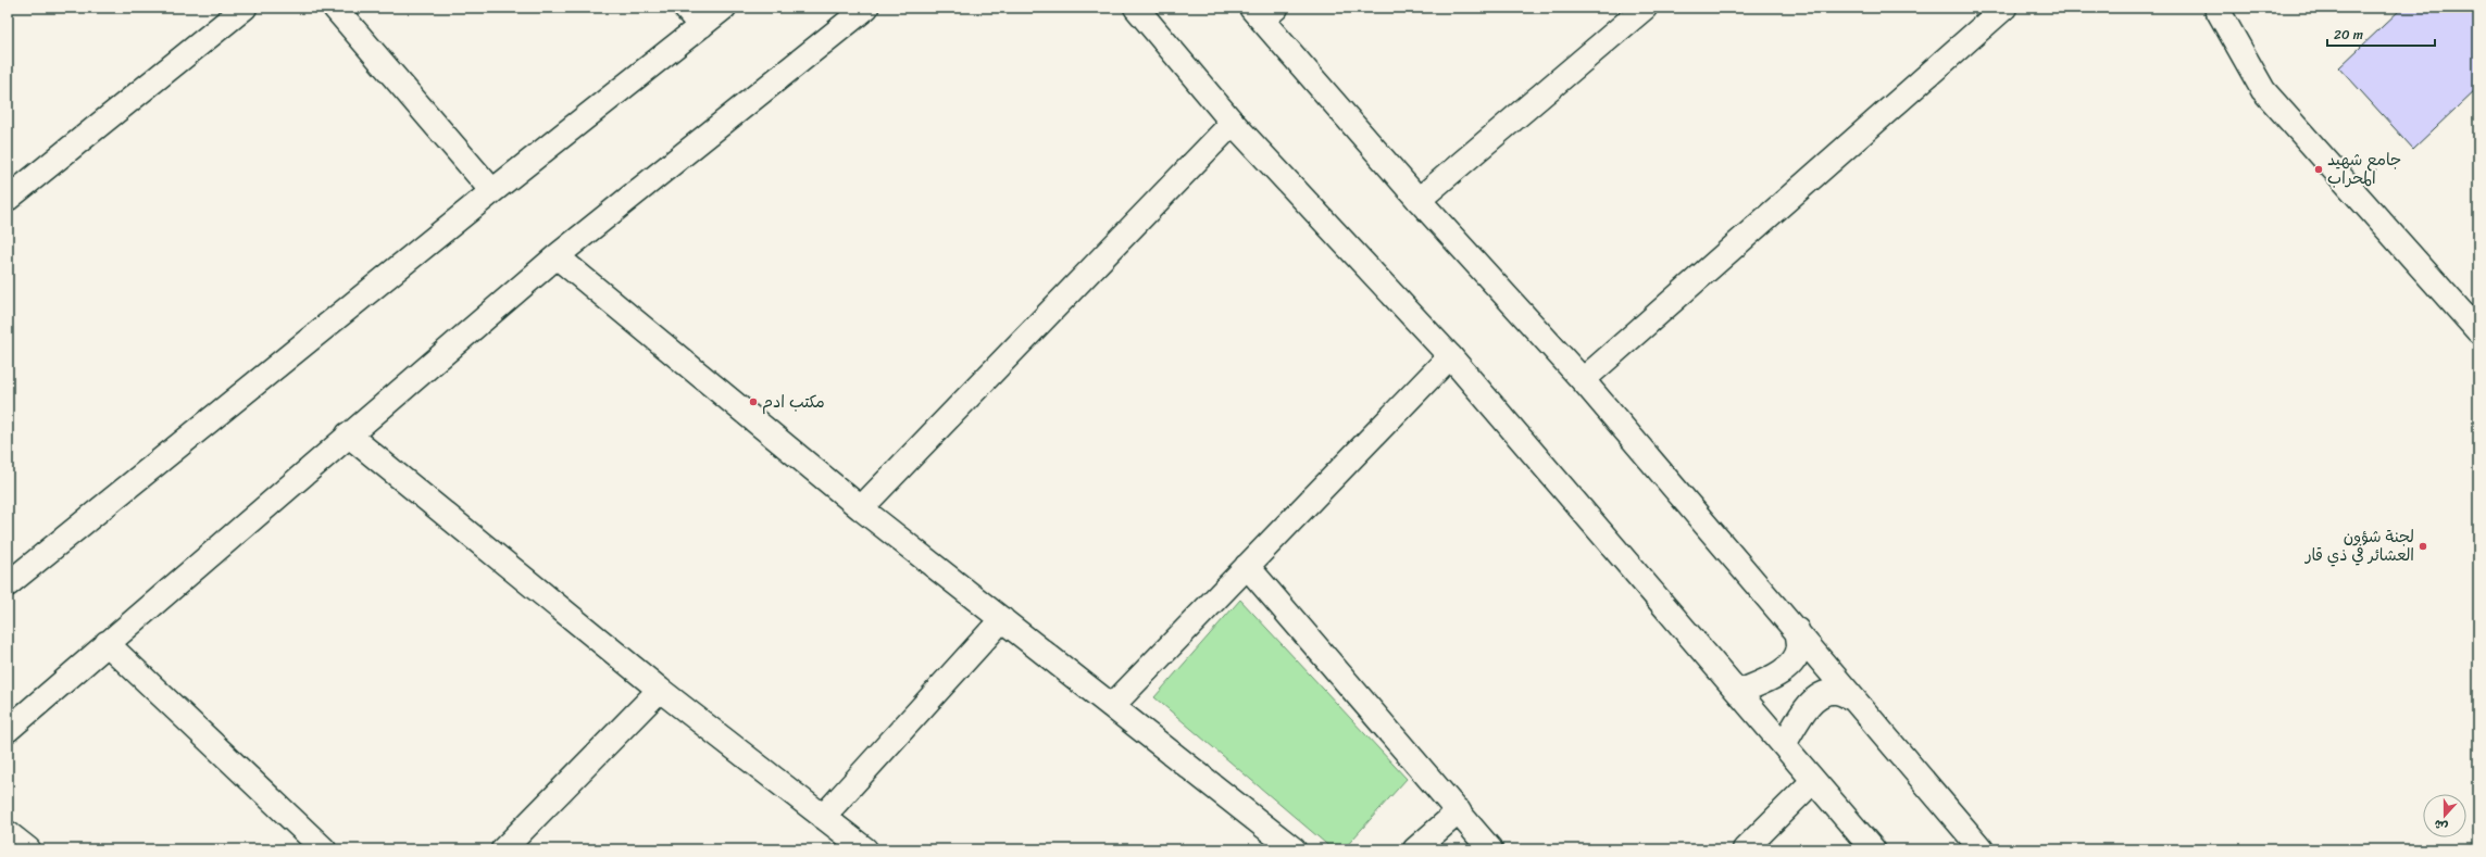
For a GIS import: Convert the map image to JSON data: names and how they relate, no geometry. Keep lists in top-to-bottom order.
{
  "places": ["جامع شهيد المحراب", "مكتب ادم", "لجنة شؤون العشائر في ذي قار"],
  "scale_bar": "20 m",
  "north": "bottom"
}
